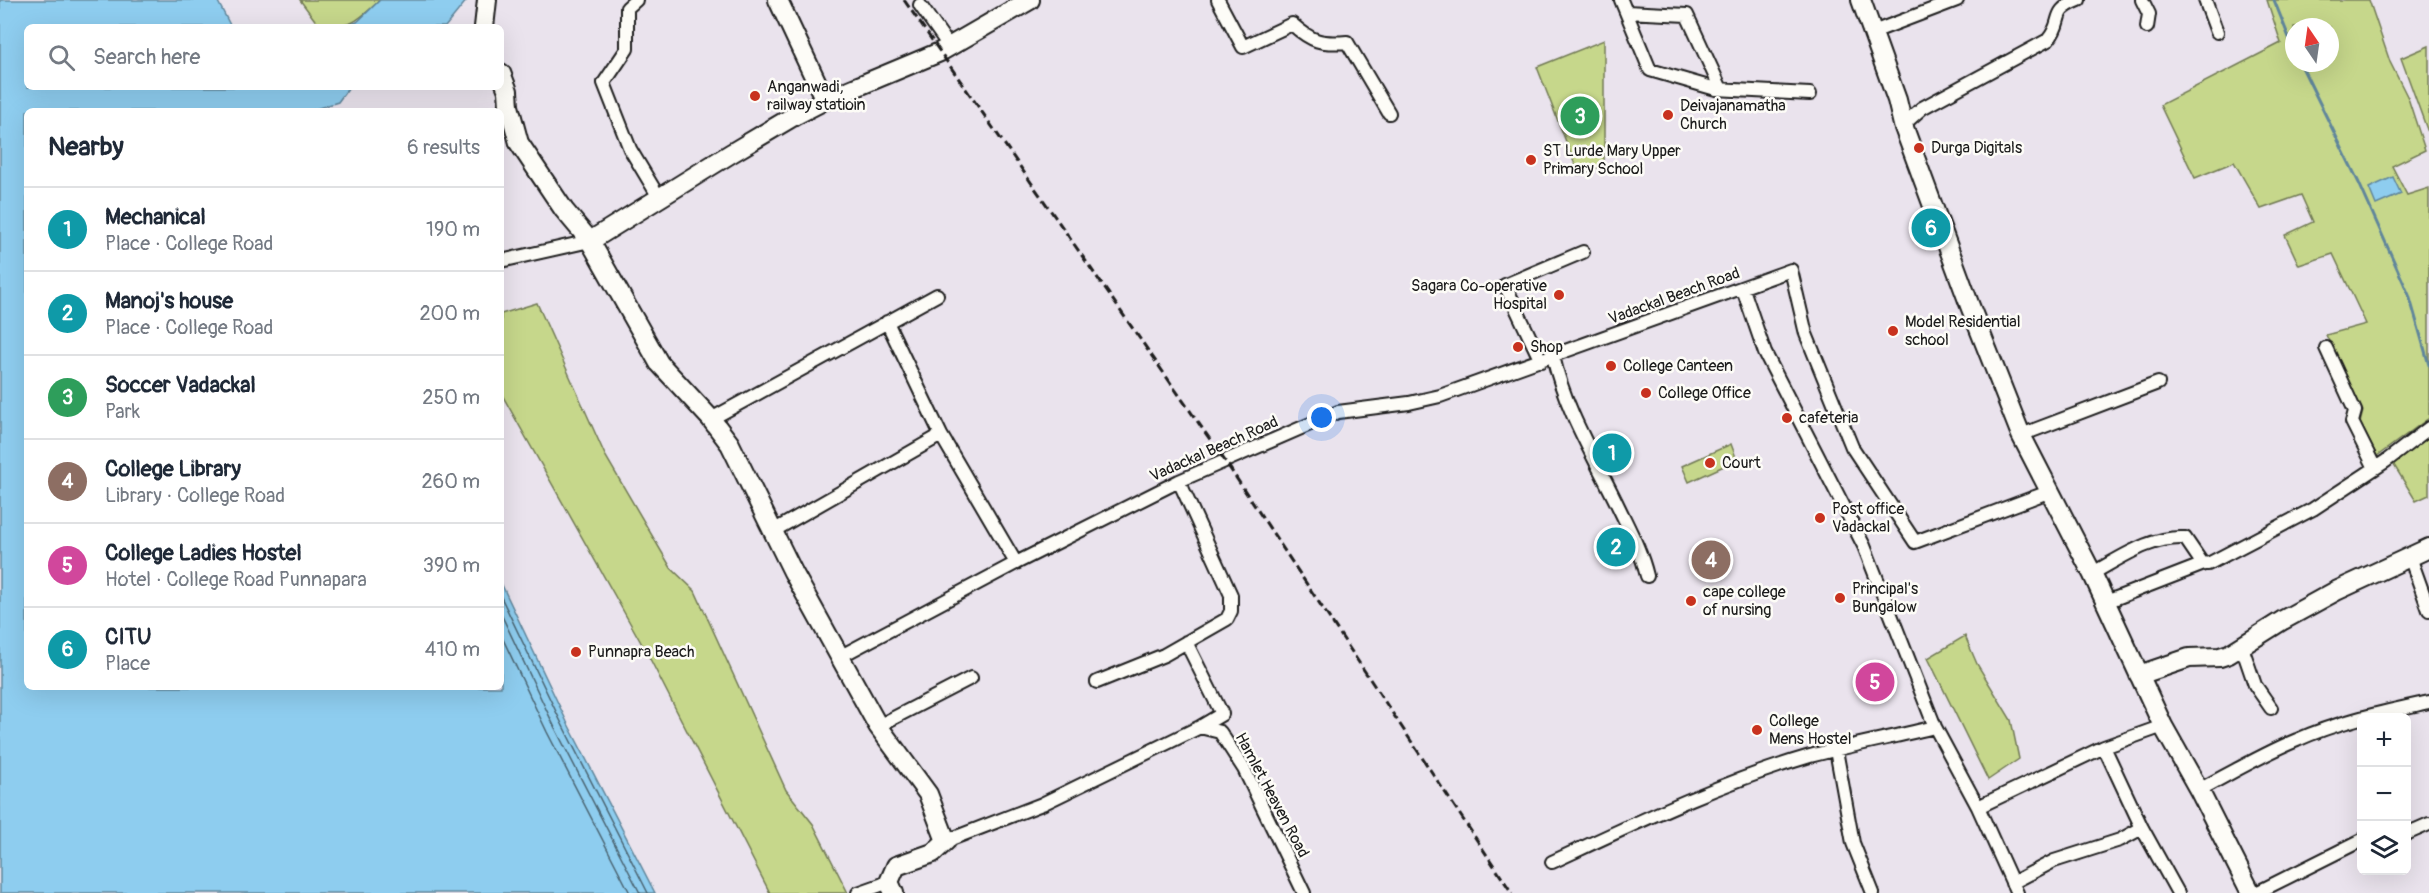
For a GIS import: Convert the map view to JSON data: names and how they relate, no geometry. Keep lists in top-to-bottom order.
{
  "streets": {
    "street": ["Vadackal Beach Road", "Hamlet Heaven Road"]
  },
  "places": [
    "Anganwadi, railway statioin",
    "Deivajanamatha Church",
    "Durga Digitals",
    "ST Lurde Mary Upper Primary School",
    "Sagara Co-operative Hospital",
    "Model Residential school",
    "Shop",
    "College Canteen",
    "College Office",
    "cafeteria",
    "Court",
    "Post office Vadackal",
    "Principal's Bungalow",
    "cape college of nursing",
    "Punnapra Beach",
    "College Mens Hostel"
  ],
  "north": "top",
  "page": {
    "search": "Search here",
    "pins": [
      "3",
      "6",
      "1",
      "2",
      "4",
      "5"
    ],
    "heading": ["Nearby", "6 results"],
    "list": [
      {
        "mark": "1",
        "name": "Mechanical",
        "note": "Place · College Road",
        "value": "190 m"
      },
      {
        "mark": "2",
        "name": "Manoj's house",
        "note": "Place · College Road",
        "value": "200 m"
      },
      {
        "mark": "3",
        "name": "Soccer Vadackal",
        "note": "Park",
        "value": "250 m"
      },
      {
        "mark": "4",
        "name": "College Library",
        "note": "Library · College Road",
        "value": "260 m"
      },
      {
        "mark": "5",
        "name": "College Ladies Hostel",
        "note": "Hotel · College Road Punnapara",
        "value": "390 m"
      },
      {
        "mark": "6",
        "name": "CITU",
        "note": "Place",
        "value": "410 m"
      }
    ],
    "map_buttons": ["+", "−"]
  }
}
